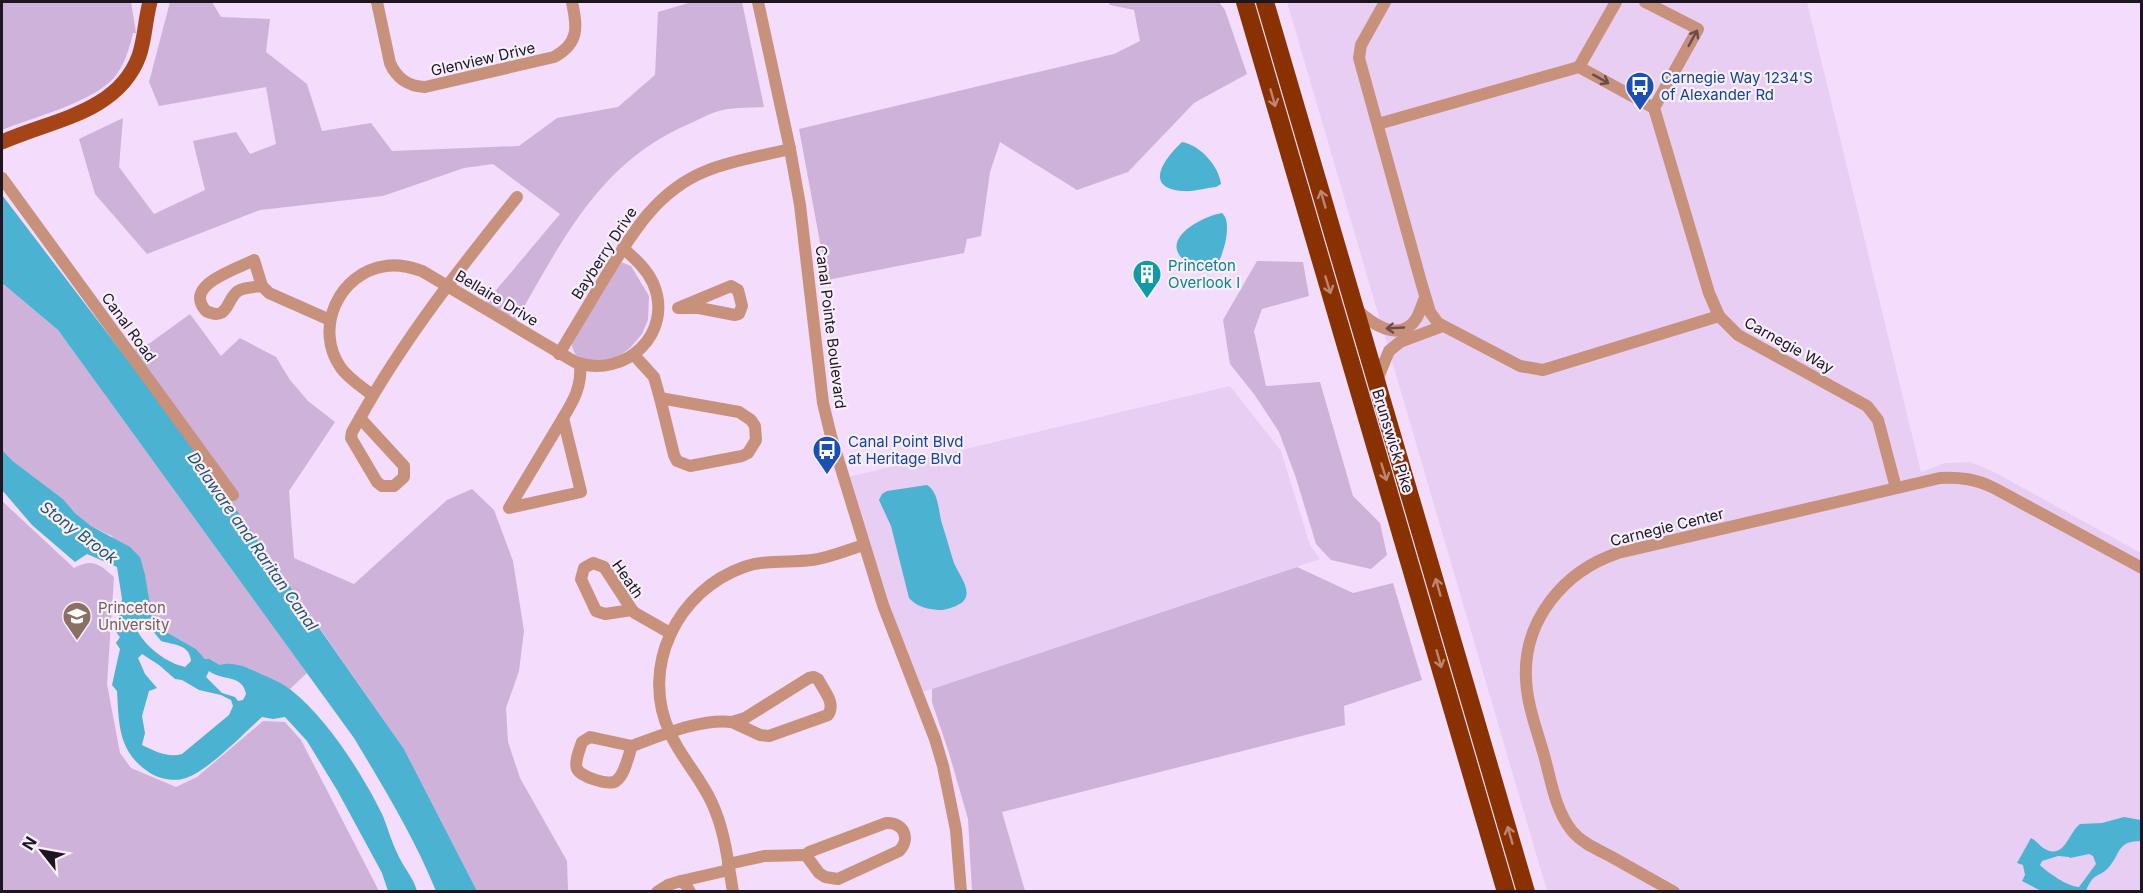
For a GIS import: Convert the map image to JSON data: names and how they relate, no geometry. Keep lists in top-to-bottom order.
{
  "streets": {
    "highway": ["Brunswick Pike"],
    "street": [
      "Glenview Drive",
      "Bayberry Drive",
      "Bellaire Drive",
      "Canal Road",
      "Canal Pointe Boulevard",
      "Carnegie Way",
      "Carnegie Center",
      "Heath"
    ]
  },
  "crossings": [
    ["Bayberry Drive", "Bellaire Drive"],
    ["Bayberry Drive", "Canal Pointe Boulevard"],
    ["Carnegie Way", "Carnegie Center"]
  ],
  "water": ["Stony Brook", "Delaware and Raritan Canal"],
  "places": {
    "bus stop": ["Carnegie Way 1234'S of Alexander Rd", "Canal Point Blvd at Heritage Blvd"],
    "building": ["Princeton Overlook I"],
    "school or university": ["Princeton University"]
  },
  "north": "top left"
}
